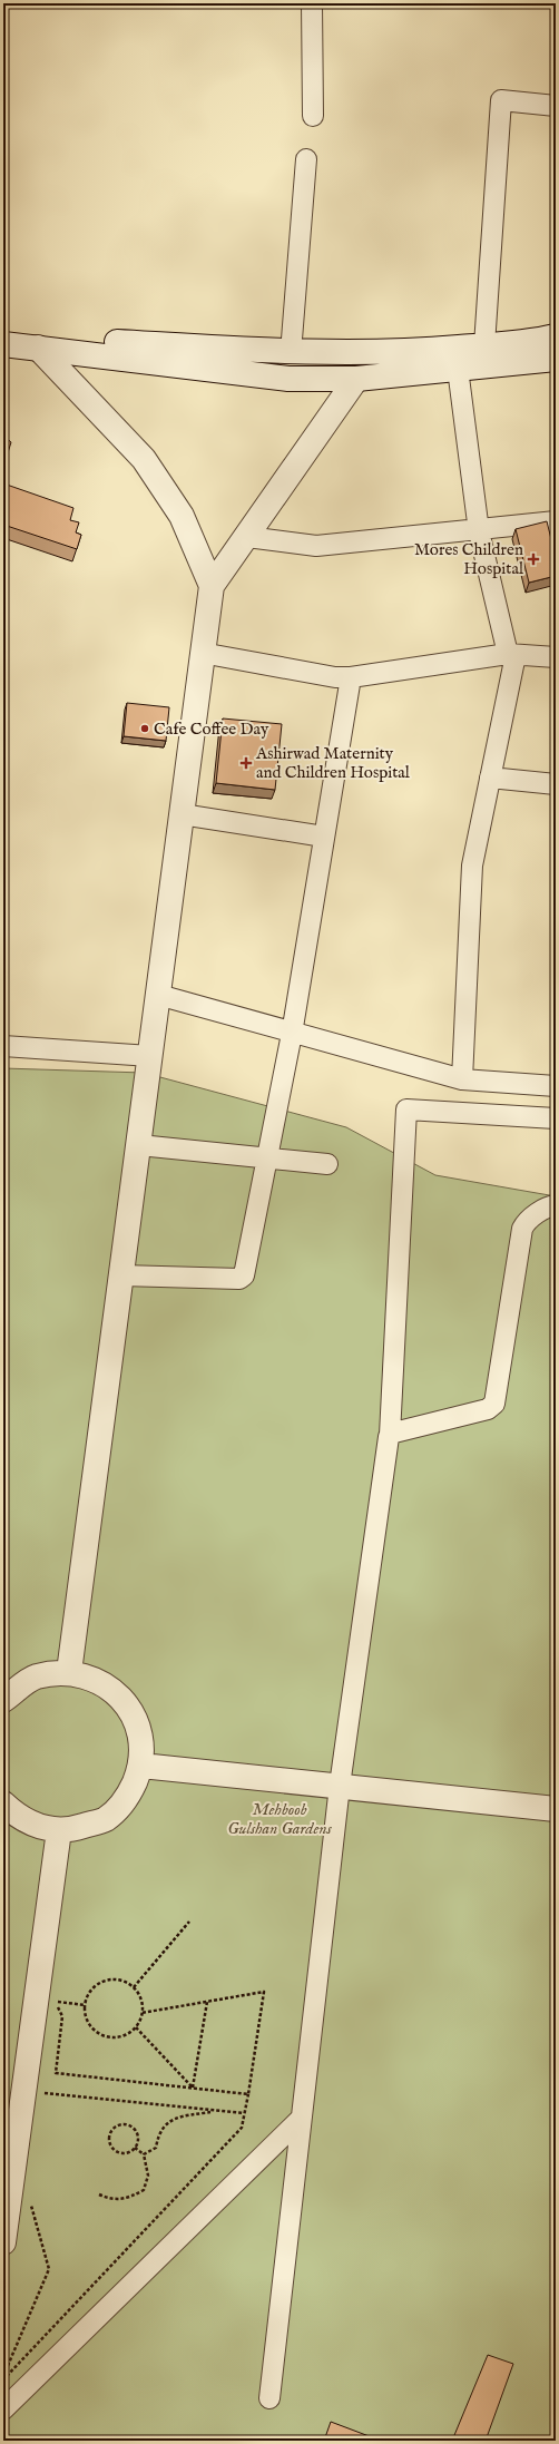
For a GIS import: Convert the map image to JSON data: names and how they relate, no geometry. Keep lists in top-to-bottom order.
{
  "parks": ["Mehboob Gulshan Gardens"],
  "places": {
    "health": ["Mores Children Hospital", "Ashirwad Maternity and Children Hospital"],
    "other": ["Cafe Coffee Day"]
  }
}
